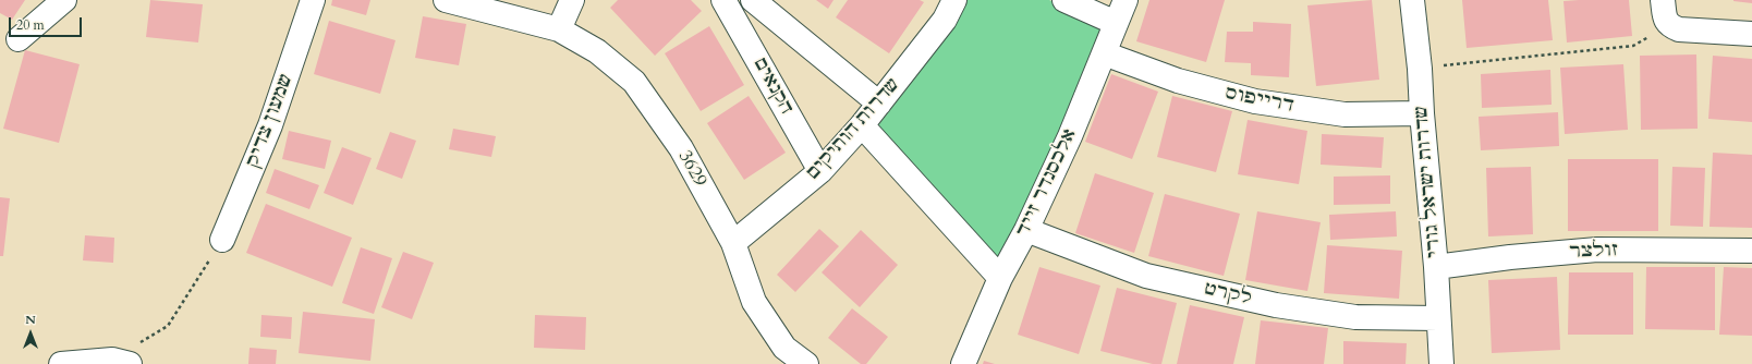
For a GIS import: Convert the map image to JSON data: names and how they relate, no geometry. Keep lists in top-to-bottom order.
{
  "streets": {
    "street": [
      "הקנאים",
      "דרייפוס",
      "שמעון צדיק",
      "שדרות הותיקים",
      "3629",
      "שדרות ישראל גורי",
      "אלכסנדר זייד",
      "זולצר",
      "לקרט"
    ]
  },
  "crossings": [
    ["הקנאים", "שדרות הותיקים"],
    ["דרייפוס", "שדרות ישראל גורי"],
    ["דרייפוס", "אלכסנדר זייד"],
    ["שדרות הותיקים", "3629"],
    ["שדרות ישראל גורי", "זולצר"],
    ["שדרות ישראל גורי", "לקרט"],
    ["אלכסנדר זייד", "לקרט"]
  ],
  "scale_bar": "20 m",
  "north": "top"
}
